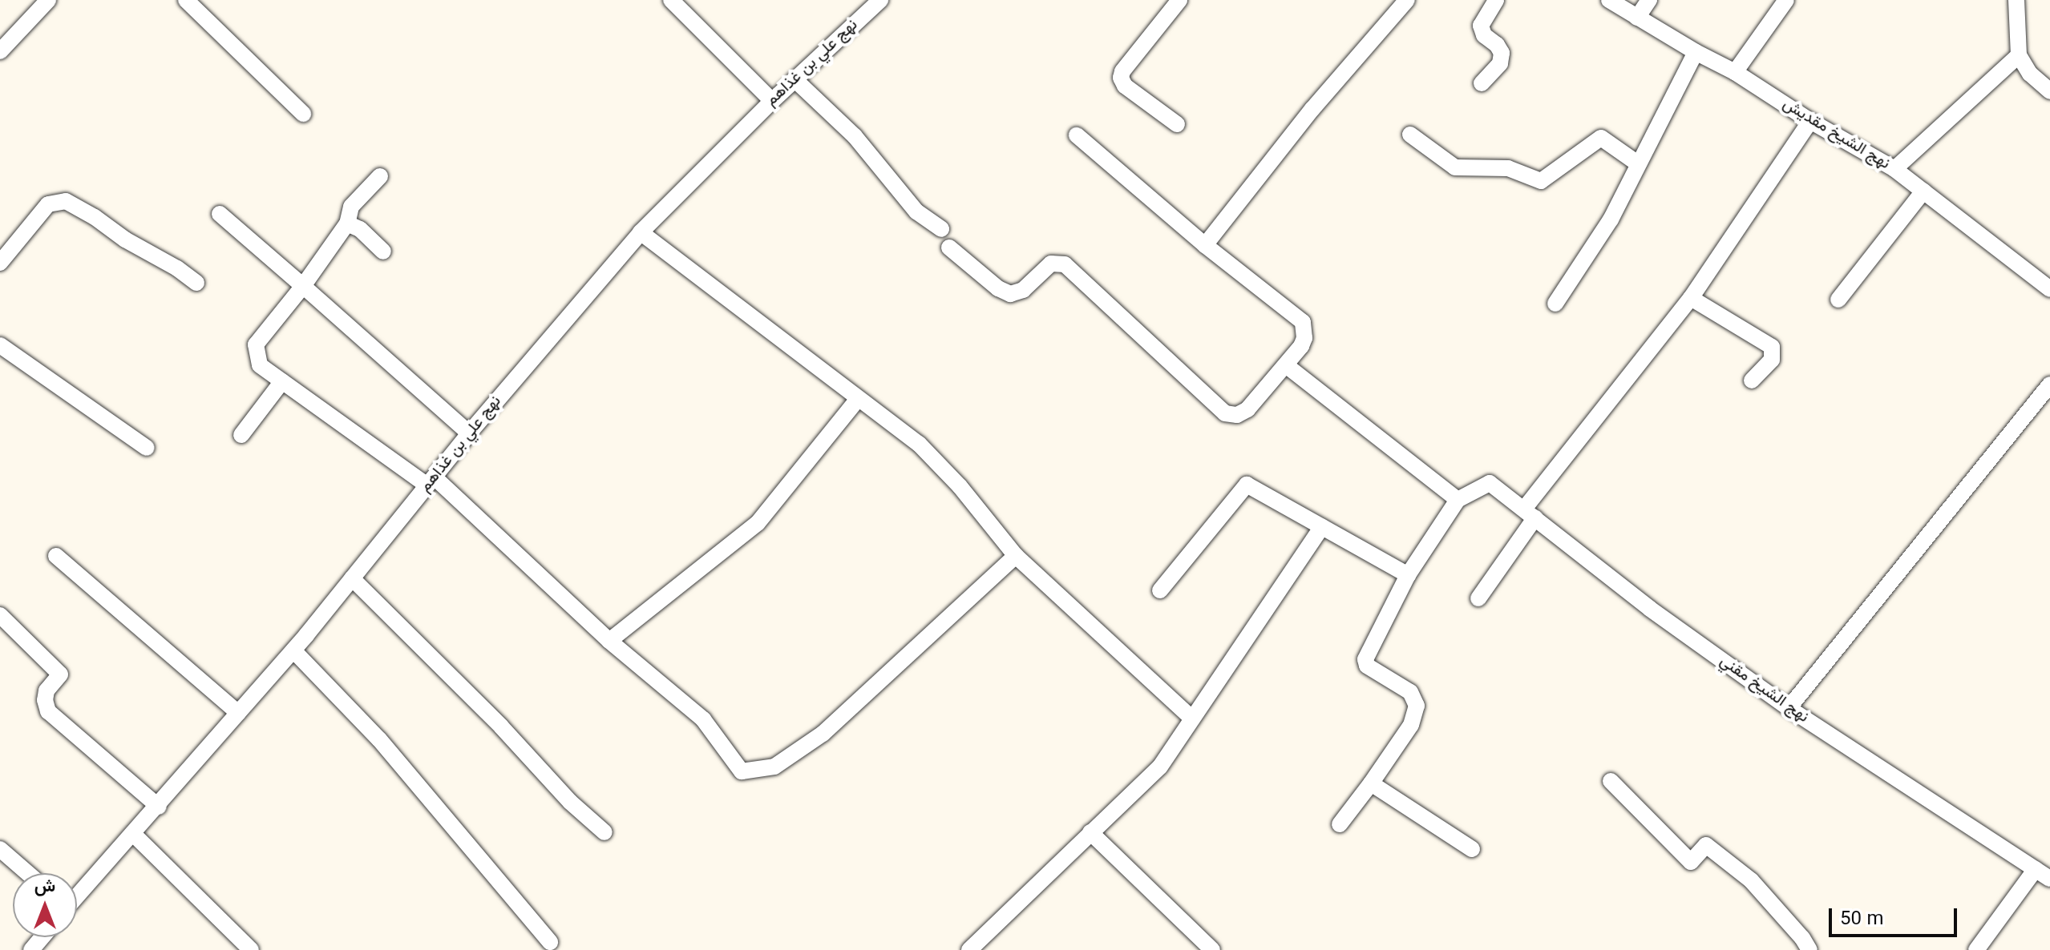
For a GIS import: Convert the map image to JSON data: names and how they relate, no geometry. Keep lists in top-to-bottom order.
{
  "streets": {
    "street": ["نهج علي بن غذاهم", "نهج الشيخ مقديش", "نهج الشيخ مقني"]
  },
  "scale_bar": "50 m",
  "north": "top"
}
